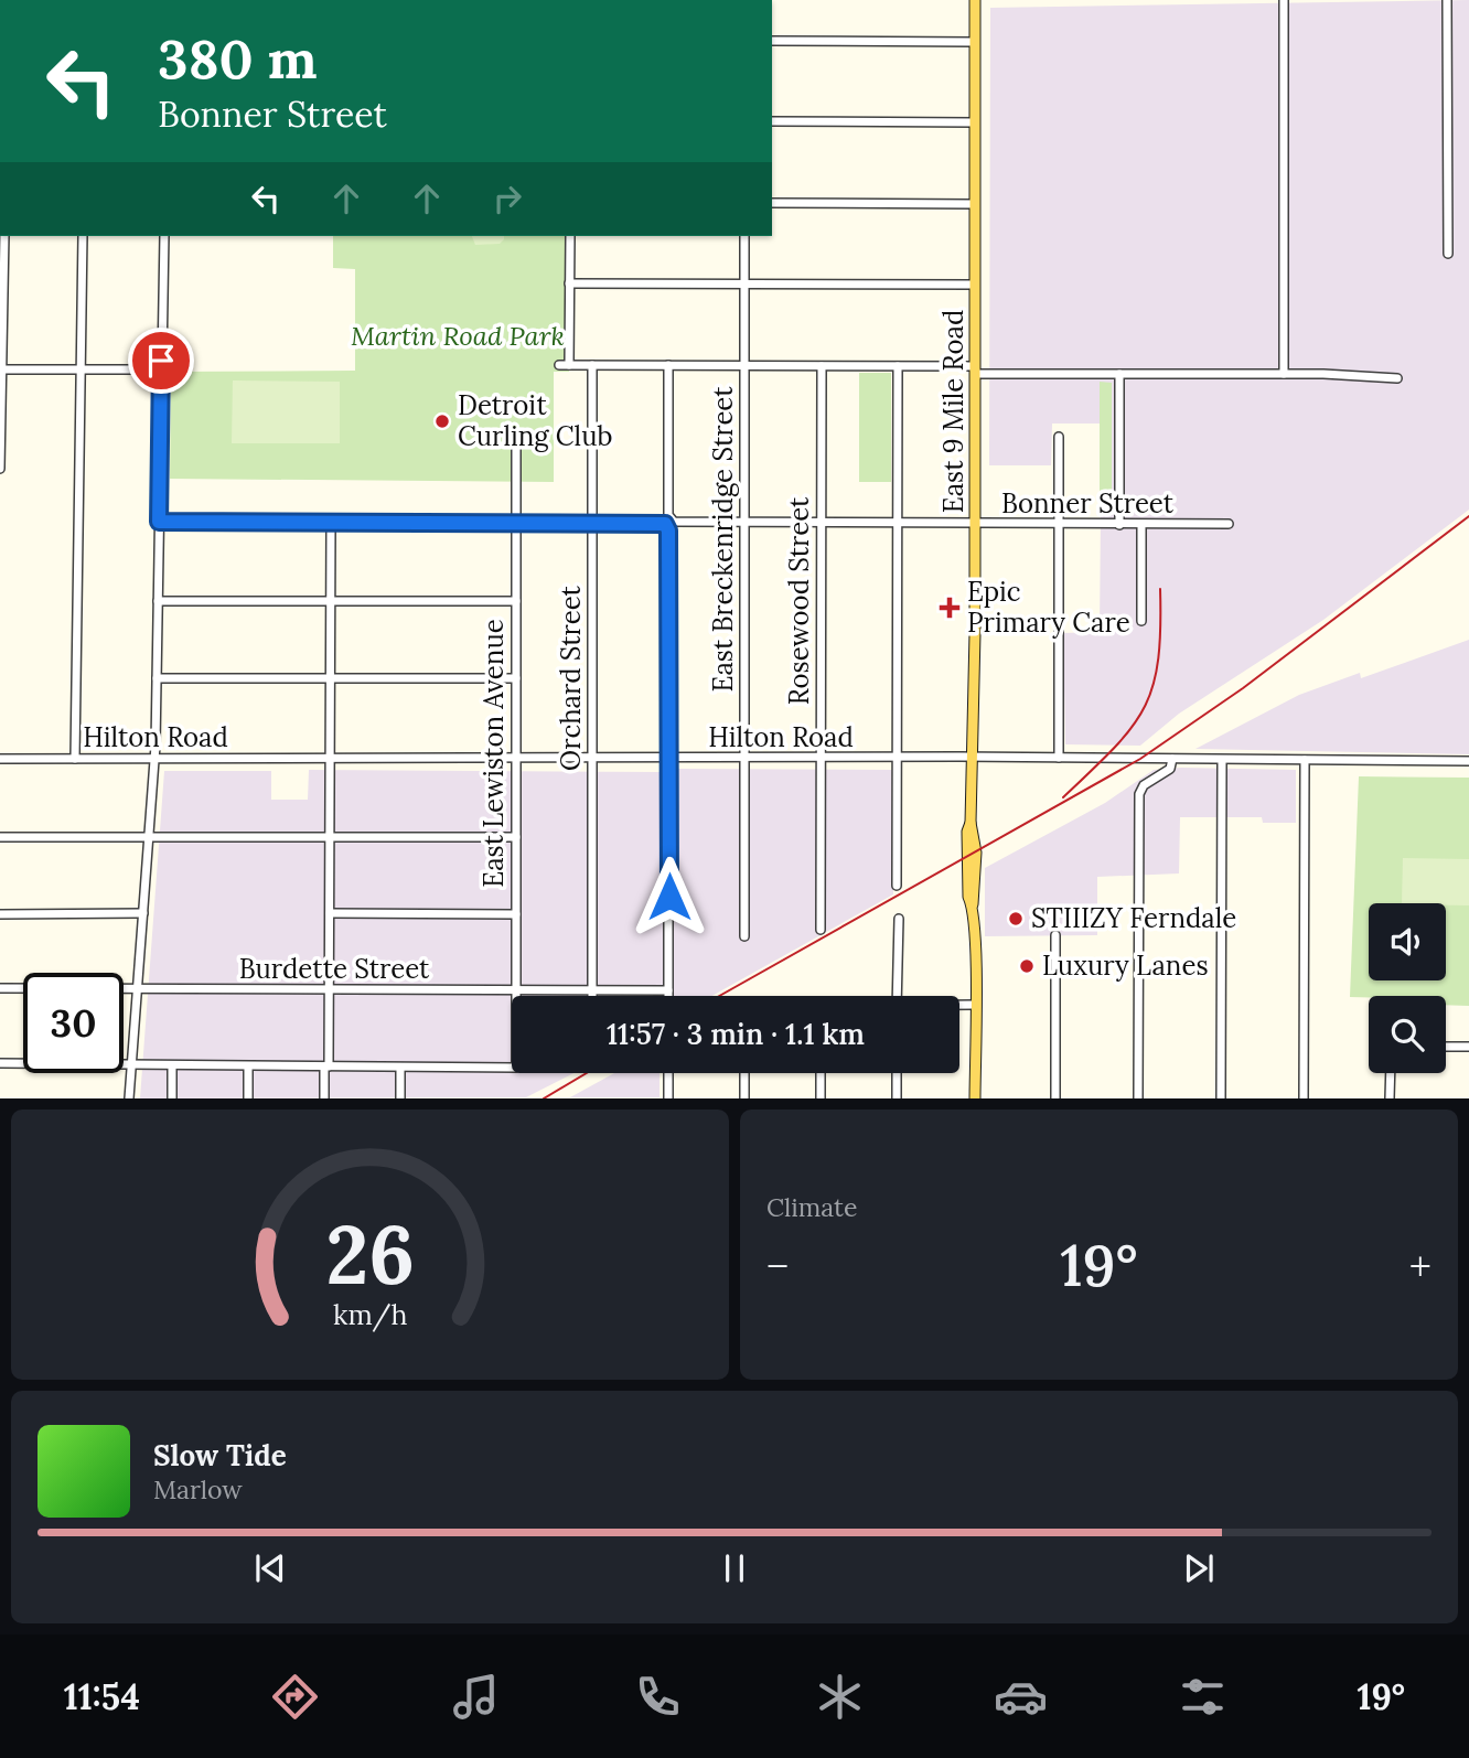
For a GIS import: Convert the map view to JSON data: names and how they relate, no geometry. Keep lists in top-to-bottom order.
{
  "streets": {
    "main road": ["East 9 Mile Road"],
    "street": [
      "Bonner Street",
      "East Breckenridge Street",
      "Rosewood Street",
      "Orchard Street",
      "Hilton Road",
      "East Lewiston Avenue",
      "Burdette Street"
    ]
  },
  "crossings": [
    ["East 9 Mile Road", "Bonner Street"],
    ["East 9 Mile Road", "Hilton Road"],
    ["Bonner Street", "East Breckenridge Street"],
    ["Bonner Street", "Rosewood Street"],
    ["East Breckenridge Street", "Hilton Road"],
    ["Rosewood Street", "Hilton Road"],
    ["Orchard Street", "Hilton Road"],
    ["Orchard Street", "Burdette Street"],
    ["Hilton Road", "East Lewiston Avenue"],
    ["East Lewiston Avenue", "Burdette Street"]
  ],
  "parks": ["Martin Road Park"],
  "places": {
    "other": ["Detroit Curling Club", "STIIIZY Ferndale", "Luxury Lanes"],
    "health": ["Epic Primary Care"]
  },
  "page": {
    "turn": ["380 m", "Bonner Street"],
    "limit": "30",
    "trip": "11:57 · 3 min · 1.1 km",
    "tile": "Climate",
    "heat": ["−", "19°", "+"],
    "song": ["Slow Tide", "Marlow"],
    "tabs": ["11:54", "19°"],
    "gauge": ["26", "km/h"]
  }
}
